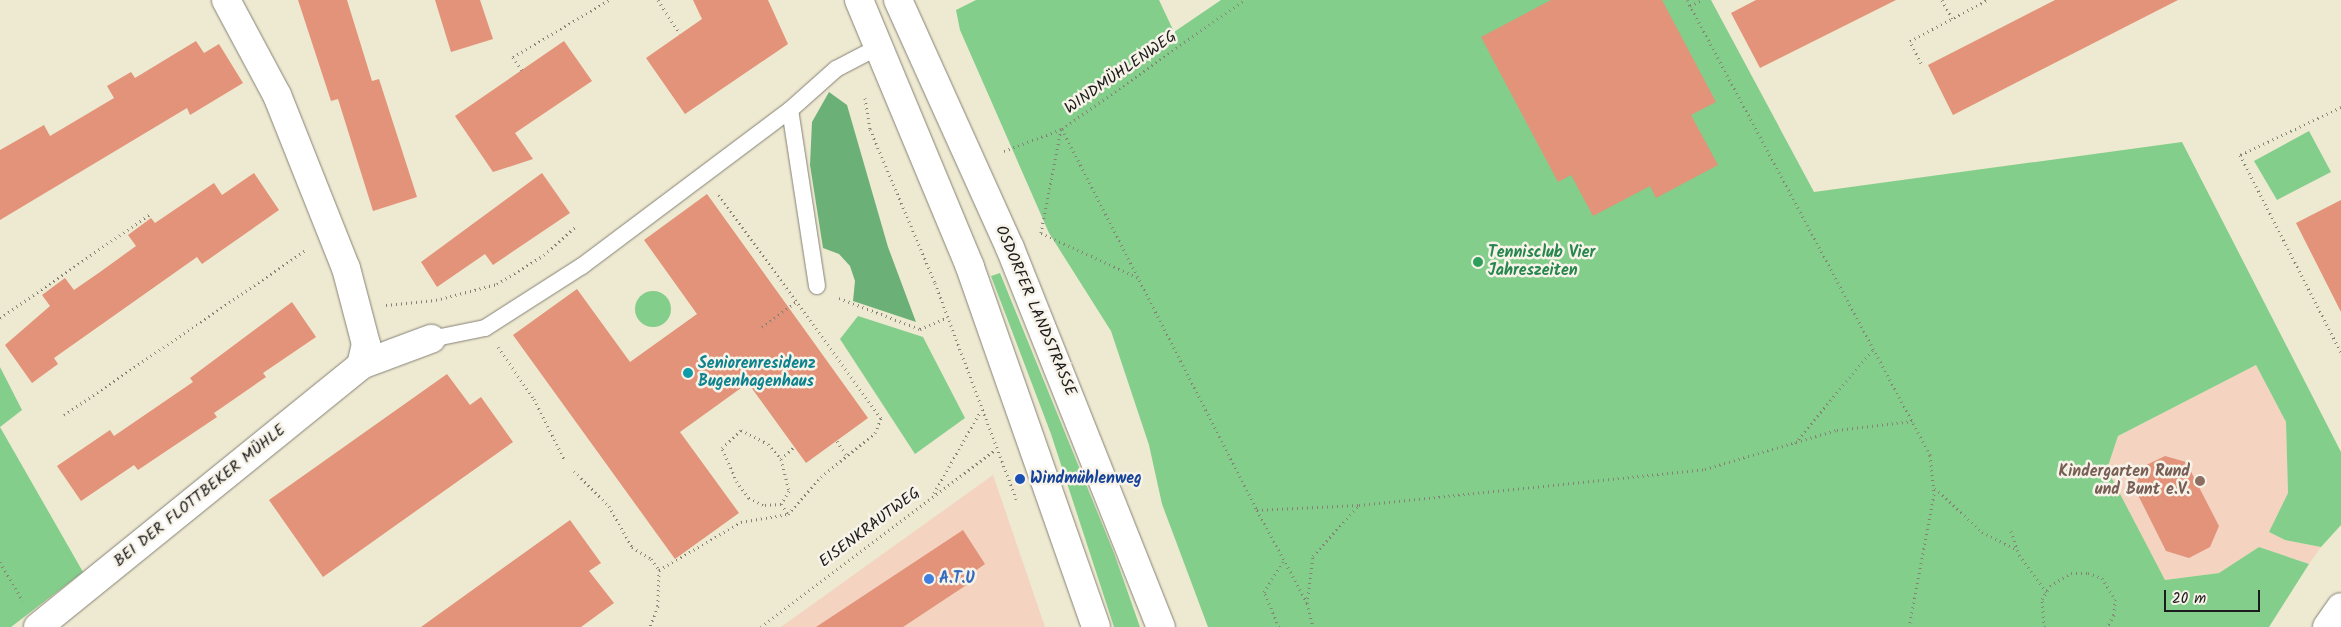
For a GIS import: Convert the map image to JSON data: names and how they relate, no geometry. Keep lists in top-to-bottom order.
{
  "streets": {
    "main road": ["OSDORFER LANDSTRASSE", "BEI DER FLOTTBEKER MÜHLE"],
    "path": ["WINDMÜHLENWEG", "EISENKRAUTWEG"]
  },
  "places": [
    "Tennisclub Vier Jahreszeiten",
    "Seniorenresidenz Bugenhagenhaus",
    "Windmühlenweg",
    "Kindergarten Rund und Bunt e.V.",
    "A.T.U"
  ],
  "scale_bar": "20 m"
}
